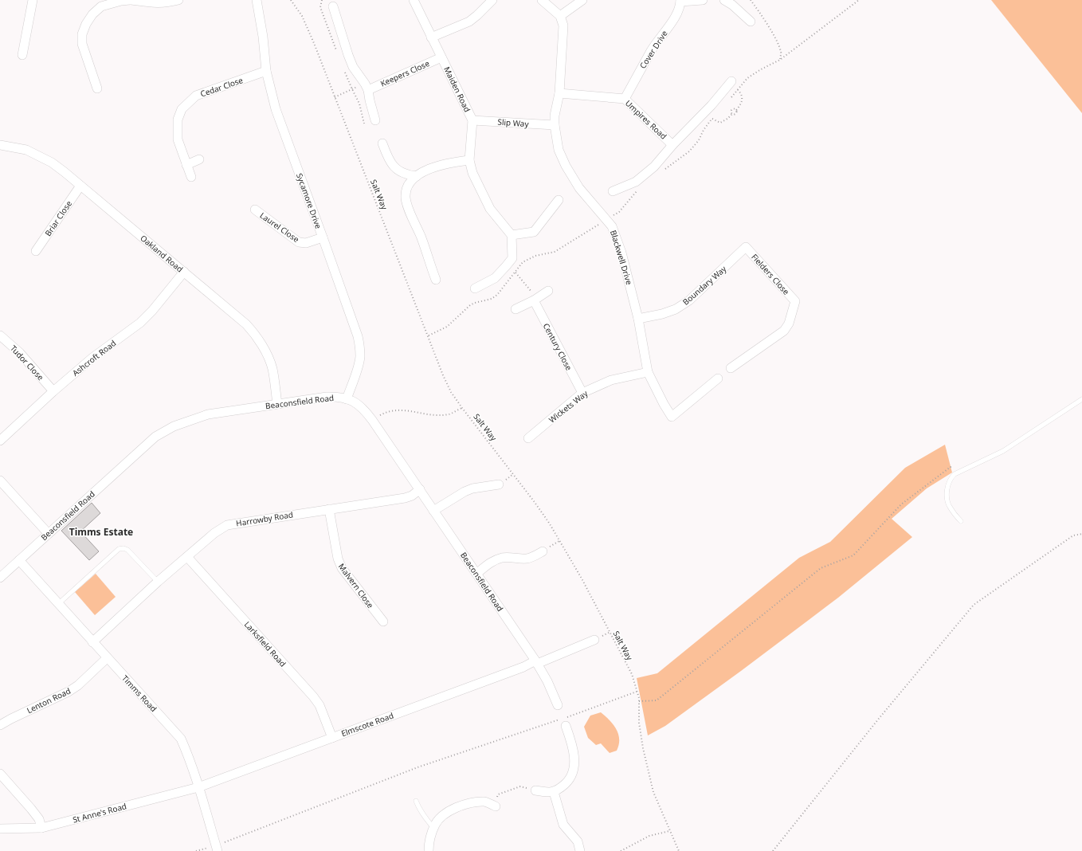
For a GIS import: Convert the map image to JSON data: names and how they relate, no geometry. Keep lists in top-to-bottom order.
{
  "streets": {
    "street": [
      "Cover Drive",
      "Keepers Close",
      "Cedar Close",
      "Maiden Road",
      "Umpires Road",
      "Slip Way",
      "Sycamore Drive",
      "Briar Close",
      "Laurel Close",
      "Oakland Road",
      "Blackwell Drive",
      "Fielders Close",
      "Boundary Way",
      "Century Close",
      "Ashcroft Road",
      "Tudor Close",
      "Beaconsfield Road",
      "Wickets Way",
      "Harrowby Road",
      "Malvern Close",
      "Larksfield Road",
      "Timms Road",
      "Lenton Road",
      "Elmscote Road",
      "St Anne's Road"
    ],
    "path": ["Salt Way"]
  },
  "crossings": [
    ["Cover Drive", "Umpires Road"],
    ["Keepers Close", "Maiden Road"],
    ["Cedar Close", "Sycamore Drive"],
    ["Maiden Road", "Slip Way"],
    ["Umpires Road", "Blackwell Drive"],
    ["Slip Way", "Blackwell Drive"],
    ["Sycamore Drive", "Laurel Close"],
    ["Sycamore Drive", "Beaconsfield Road"],
    ["Briar Close", "Oakland Road"],
    ["Oakland Road", "Ashcroft Road"],
    ["Oakland Road", "Beaconsfield Road"],
    ["Blackwell Drive", "Boundary Way"],
    ["Blackwell Drive", "Wickets Way"],
    ["Fielders Close", "Boundary Way"],
    ["Century Close", "Wickets Way"],
    ["Ashcroft Road", "Tudor Close"],
    ["Beaconsfield Road", "Harrowby Road"],
    ["Beaconsfield Road", "Timms Road"],
    ["Beaconsfield Road", "Elmscote Road"],
    ["Harrowby Road", "Malvern Close"],
    ["Harrowby Road", "Larksfield Road"],
    ["Harrowby Road", "Timms Road"],
    ["Larksfield Road", "Elmscote Road"],
    ["Timms Road", "Lenton Road"],
    ["Timms Road", "Elmscote Road"],
    ["Timms Road", "St Anne's Road"],
    ["Elmscote Road", "St Anne's Road"]
  ],
  "districts": ["Timms Estate"]
}
